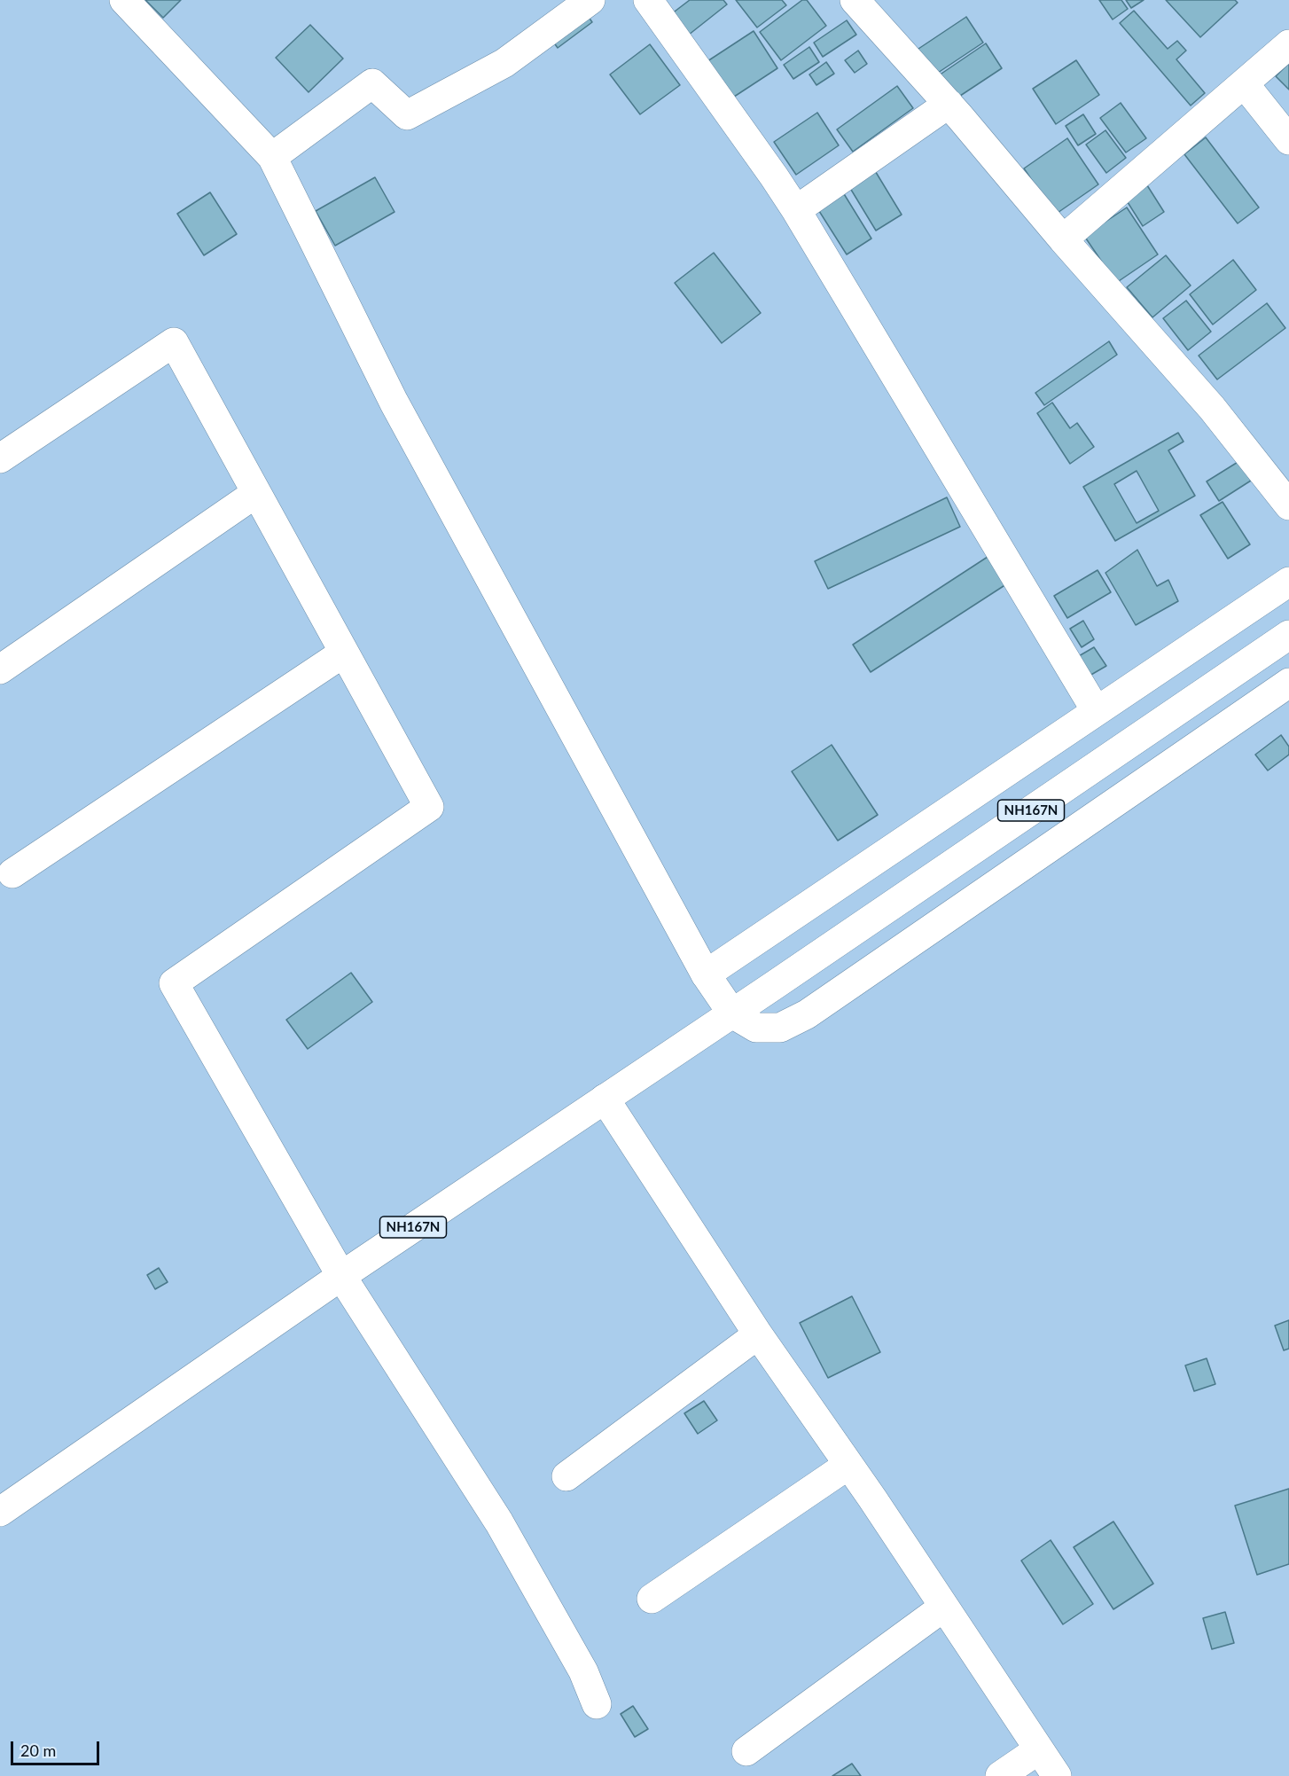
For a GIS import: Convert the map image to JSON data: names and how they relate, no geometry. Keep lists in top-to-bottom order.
{
  "streets": {
    "main road": ["NH167N"]
  },
  "scale_bar": "20 m"
}
